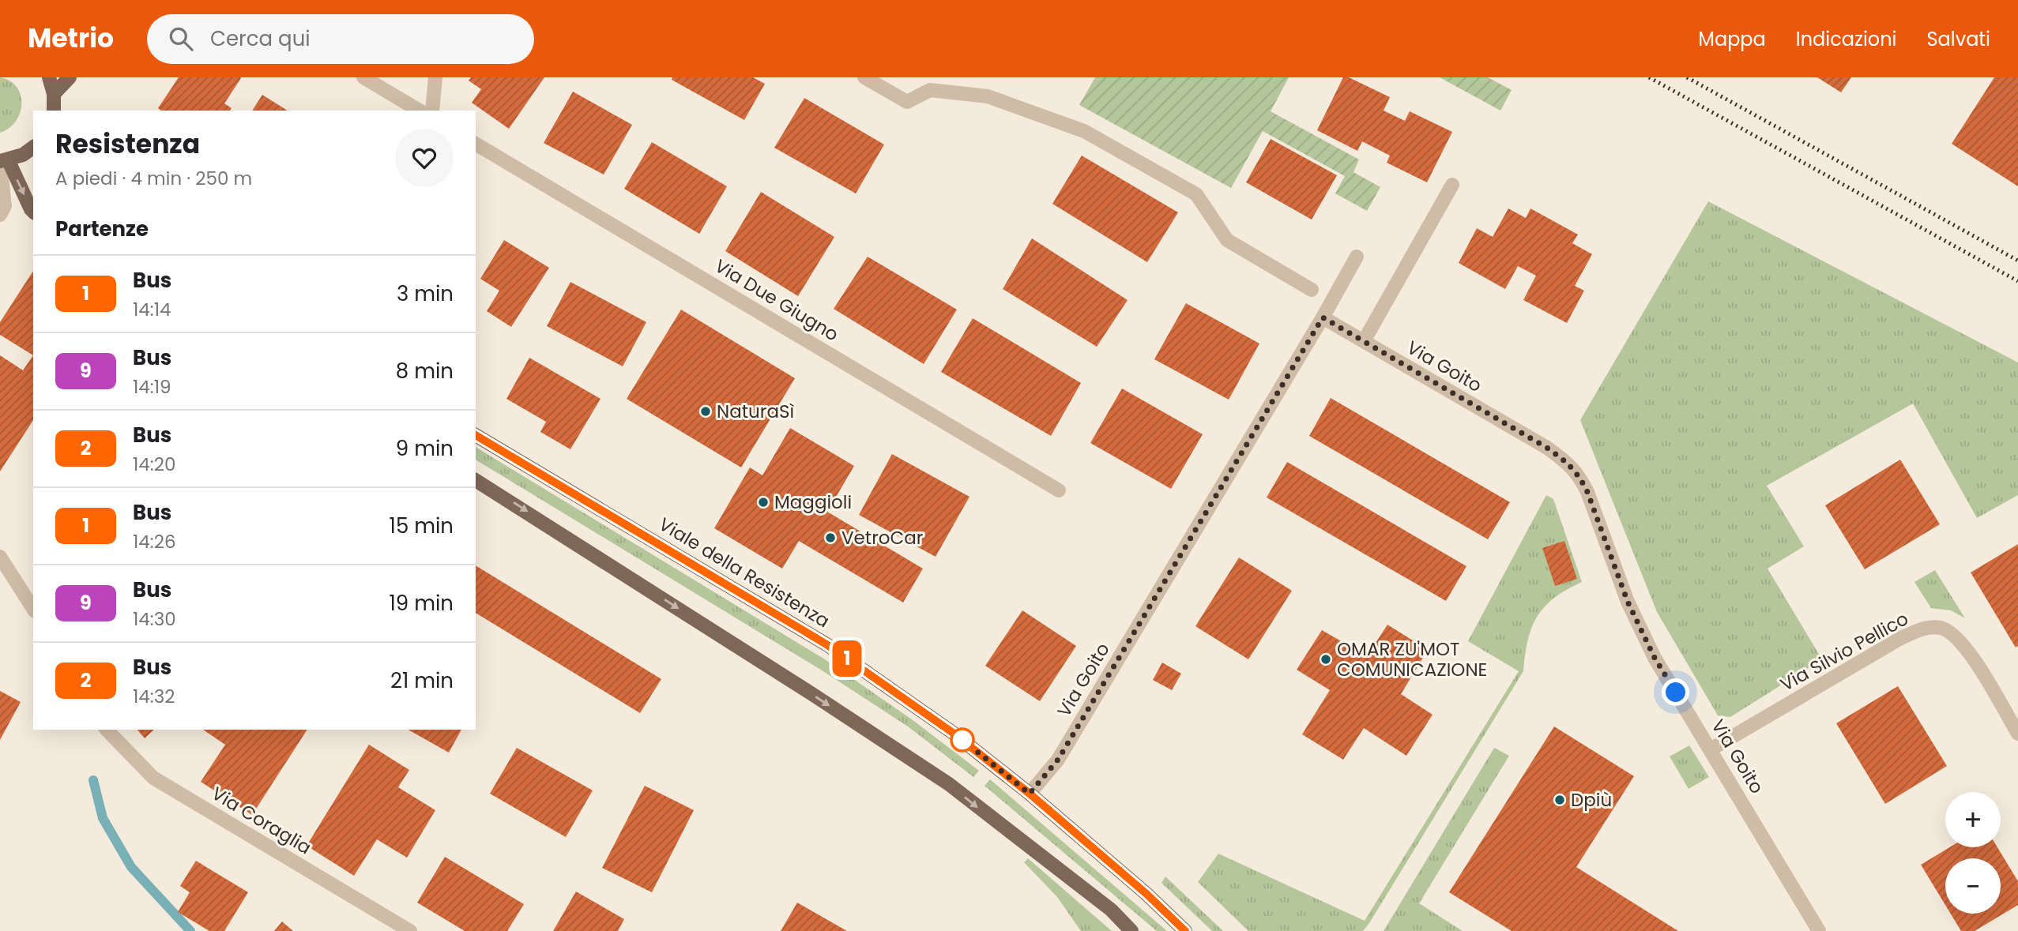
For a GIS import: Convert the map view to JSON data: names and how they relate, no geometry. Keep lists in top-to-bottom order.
{
  "streets": {
    "main road": ["Viale della Resistenza"],
    "street": [
      "Via Due Giugno",
      "Via Goito",
      "Via Silvio Pellico",
      "Via Coraglia"
    ]
  },
  "crossings": [
    ["Via Goito", "Viale della Resistenza"],
    ["Via Goito", "Via Silvio Pellico"]
  ],
  "places": [
    "NaturaSì",
    "Maggioli",
    "VetroCar",
    "OMAR ZU'MOT COMUNICAZIONE",
    "Dpiù"
  ],
  "lines": ["bus line 1"],
  "page": {
    "header": "Metrio",
    "search": "Cerca qui",
    "nav": ["Mappa", "Indicazioni", "Salvati"],
    "on_map": "1",
    "heading": [
      ["Resistenza", "A piedi · 4 min · 250 m"],
      "Partenze"
    ],
    "list": [
      {
        "mark": "1",
        "name": "Bus",
        "note": "14:14",
        "value": "3 min"
      },
      {
        "mark": "9",
        "name": "Bus",
        "note": "14:19",
        "value": "8 min"
      },
      {
        "mark": "2",
        "name": "Bus",
        "note": "14:20",
        "value": "9 min"
      },
      {
        "mark": "1",
        "name": "Bus",
        "note": "14:26",
        "value": "15 min"
      },
      {
        "mark": "9",
        "name": "Bus",
        "note": "14:30",
        "value": "19 min"
      },
      {
        "mark": "2",
        "name": "Bus",
        "note": "14:32",
        "value": "21 min"
      }
    ],
    "map_buttons": ["+", "−"]
  }
}
